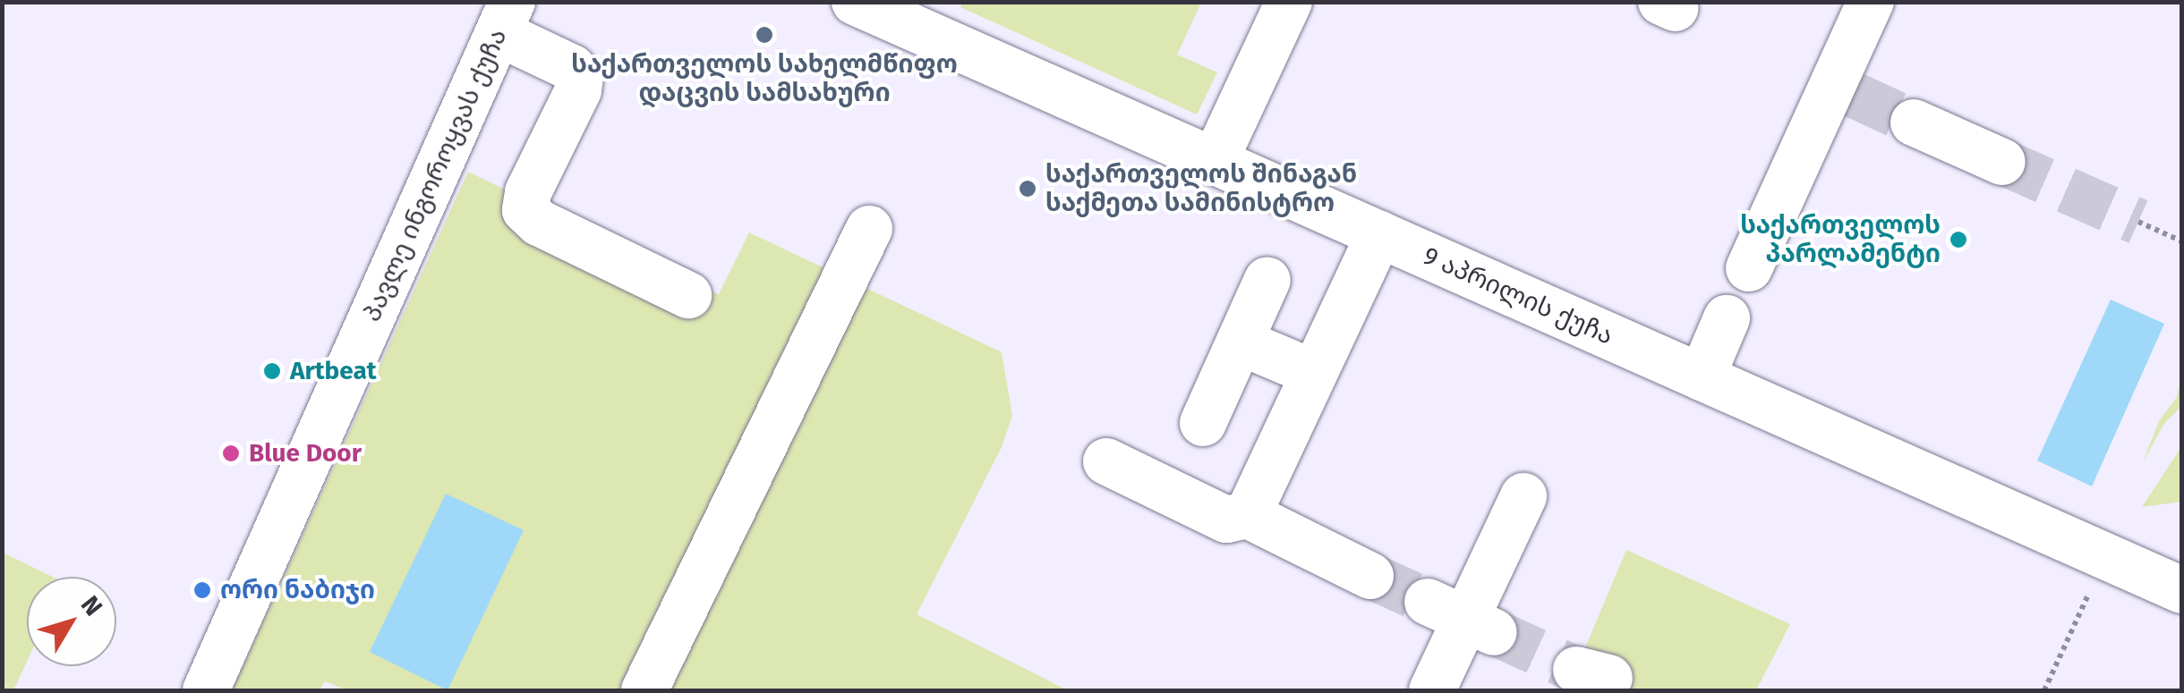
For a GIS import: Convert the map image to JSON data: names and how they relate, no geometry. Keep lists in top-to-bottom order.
{
  "streets": {
    "street": ["პავლე ინგოროყვას ქუჩა", "9 აპრილის ქუჩა"]
  },
  "places": [
    "საქართველოს სახელმწიფო დაცვის სამსახური",
    "საქართველოს შინაგან საქმეთა სამინისტრო",
    "საქართველოს პარლამენტი",
    "Artbeat",
    "Blue Door",
    "ორი ნაბიჯი"
  ],
  "north": "top right"
}
